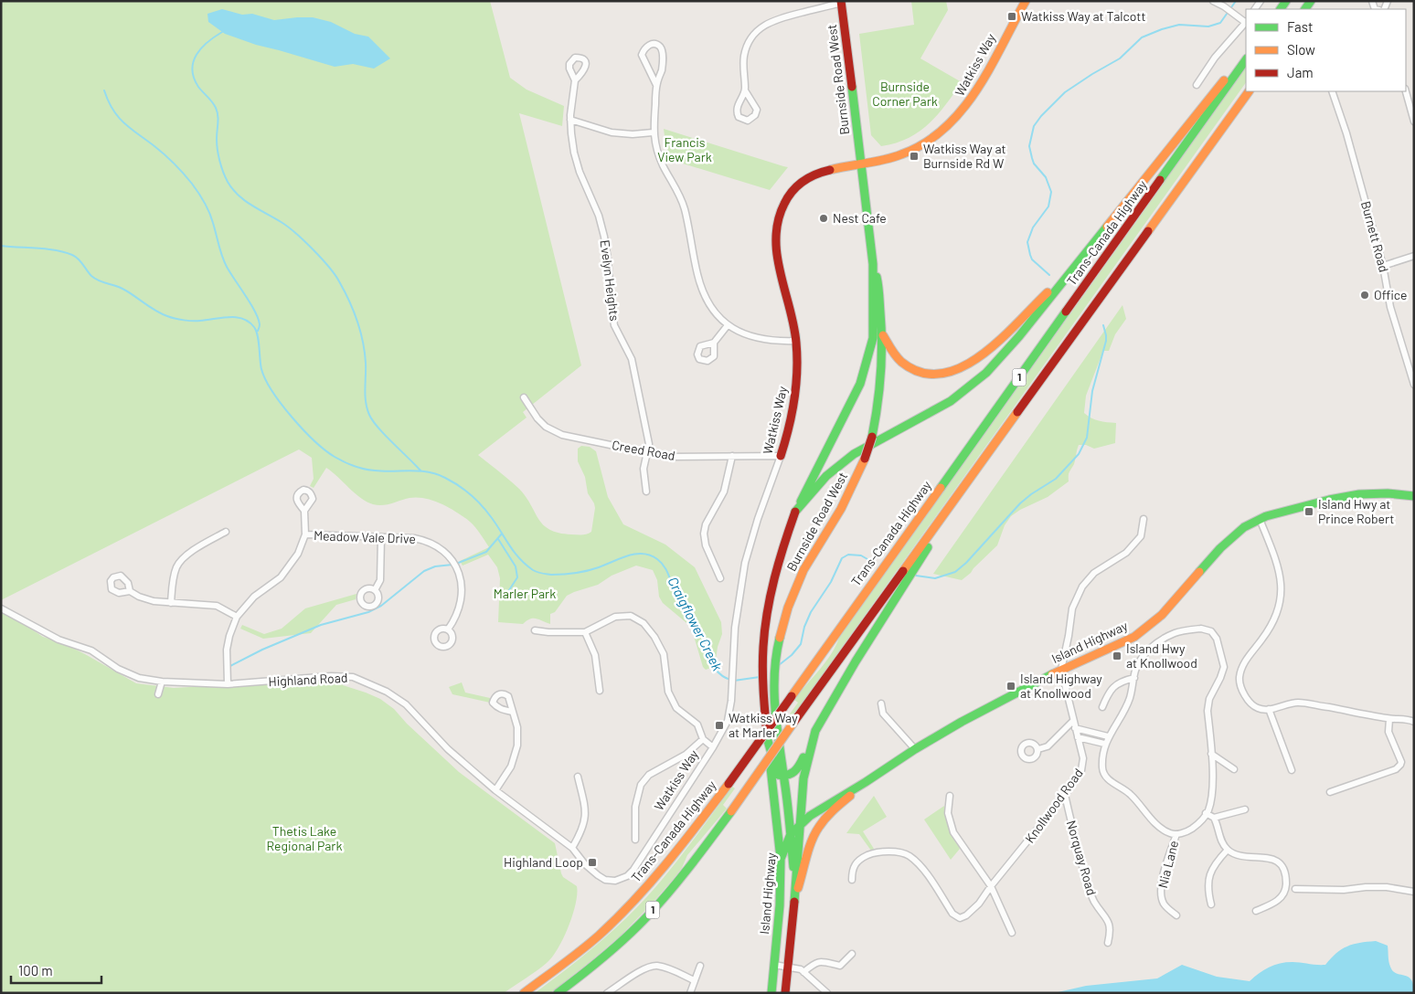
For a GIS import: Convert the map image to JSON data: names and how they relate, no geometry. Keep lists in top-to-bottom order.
{
  "streets": {
    "main road": [
      "Watkiss Way",
      "Burnside Road West",
      "Trans-Canada Highway",
      "1",
      "Island Highway"
    ],
    "street": [
      "Burnett Road",
      "Evelyn Heights",
      "Creed Road",
      "Meadow Vale Drive",
      "Highland Road",
      "Knollwood Road",
      "Norquay Road",
      "Nia Lane"
    ]
  },
  "crossings": [
    ["Watkiss Way", "Burnside Road West"],
    ["Watkiss Way", "Creed Road"],
    ["Watkiss Way", "Highland Road"],
    ["Burnside Road West", "Island Highway"],
    ["Evelyn Heights", "Creed Road"],
    ["Island Highway", "Knollwood Road"],
    ["Knollwood Road", "Norquay Road"]
  ],
  "water": ["Craigflower Creek"],
  "parks": [
    "Burnside Corner Park",
    "Francis View Park",
    "Marler Park",
    "Thetis Lake Regional Park"
  ],
  "places": {
    "transit": [
      "Watkiss Way at Talcott",
      "Watkiss Way at Burnside Rd W",
      "Island Hwy at Prince Robert",
      "Island Hwy at Knollwood",
      "Island Highway at Knollwood",
      "Watkiss Way at Marler",
      "Highland Loop"
    ],
    "other": ["Nest Cafe", "Office"]
  },
  "legend": ["Fast", "Slow", "Jam"],
  "scale_bar": "100 m"
}
